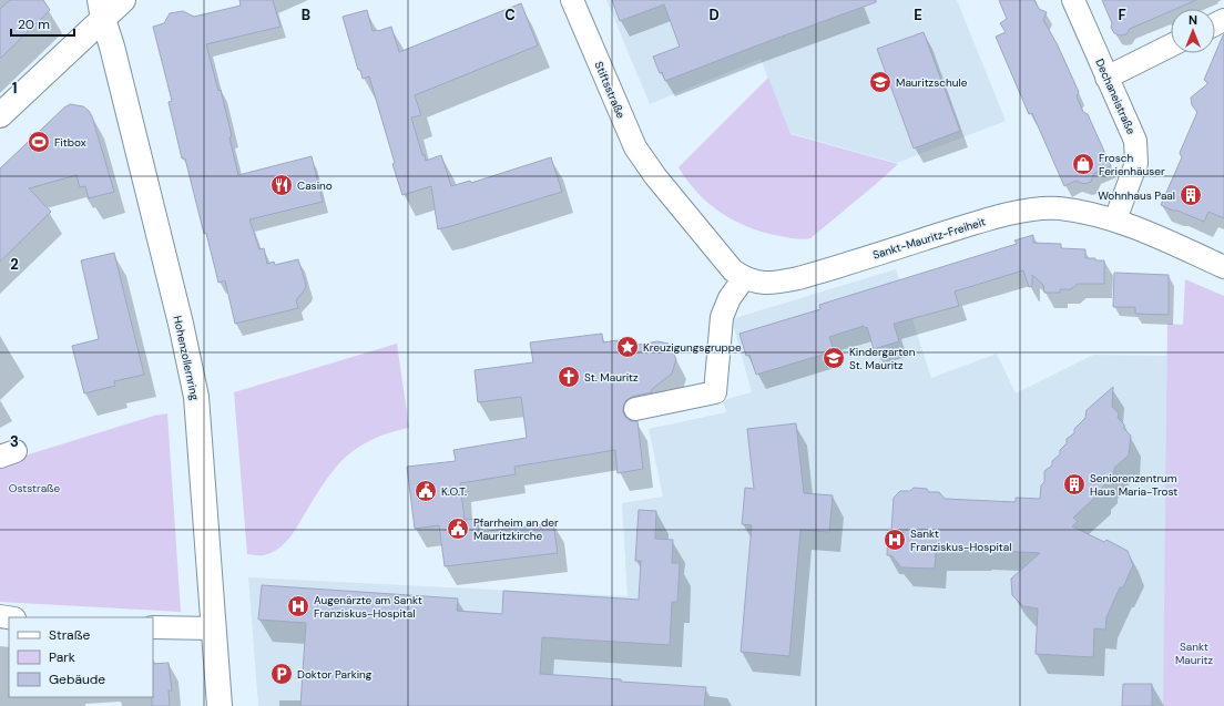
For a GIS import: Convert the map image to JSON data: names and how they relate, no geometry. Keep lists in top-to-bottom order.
{
  "streets": {
    "main road": ["Hohenzollernring"],
    "street": ["Stiftsstraße", "Dechaneistraße", "Sankt-Mauritz-Freiheit"]
  },
  "crossings": [
    ["Stiftsstraße", "Sankt-Mauritz-Freiheit"],
    ["Dechaneistraße", "Sankt-Mauritz-Freiheit"]
  ],
  "parks": ["Oststraße", "Sankt Mauritz"],
  "places": {
    "school or university": ["Mauritzschule", "Kindergarten St. Mauritz"],
    "sports": ["Fitbox"],
    "shop": ["Frosch Ferienhäuser"],
    "restaurant": ["Casino"],
    "building": ["Wohnhaus Paal", "Seniorenzentrum Haus Maria-Trost"],
    "place": ["Kreuzigungsgruppe"],
    "church": ["St. Mauritz"],
    "public building": ["K.O.T.", "Pfarrheim an der Mauritzkirche"],
    "hospital": ["Sankt Franziskus-Hospital", "Augenärzte am Sankt Franziskus-Hospital"],
    "parking": ["Doktor Parking"]
  },
  "legend": ["Straße", "Park", "Gebäude"],
  "scale_bar": "20 m",
  "north": "top",
  "grid": {
    "columns": [
      "B",
      "C",
      "D",
      "E",
      "F"
    ],
    "rows": ["1", "2", "3"]
  }
}
